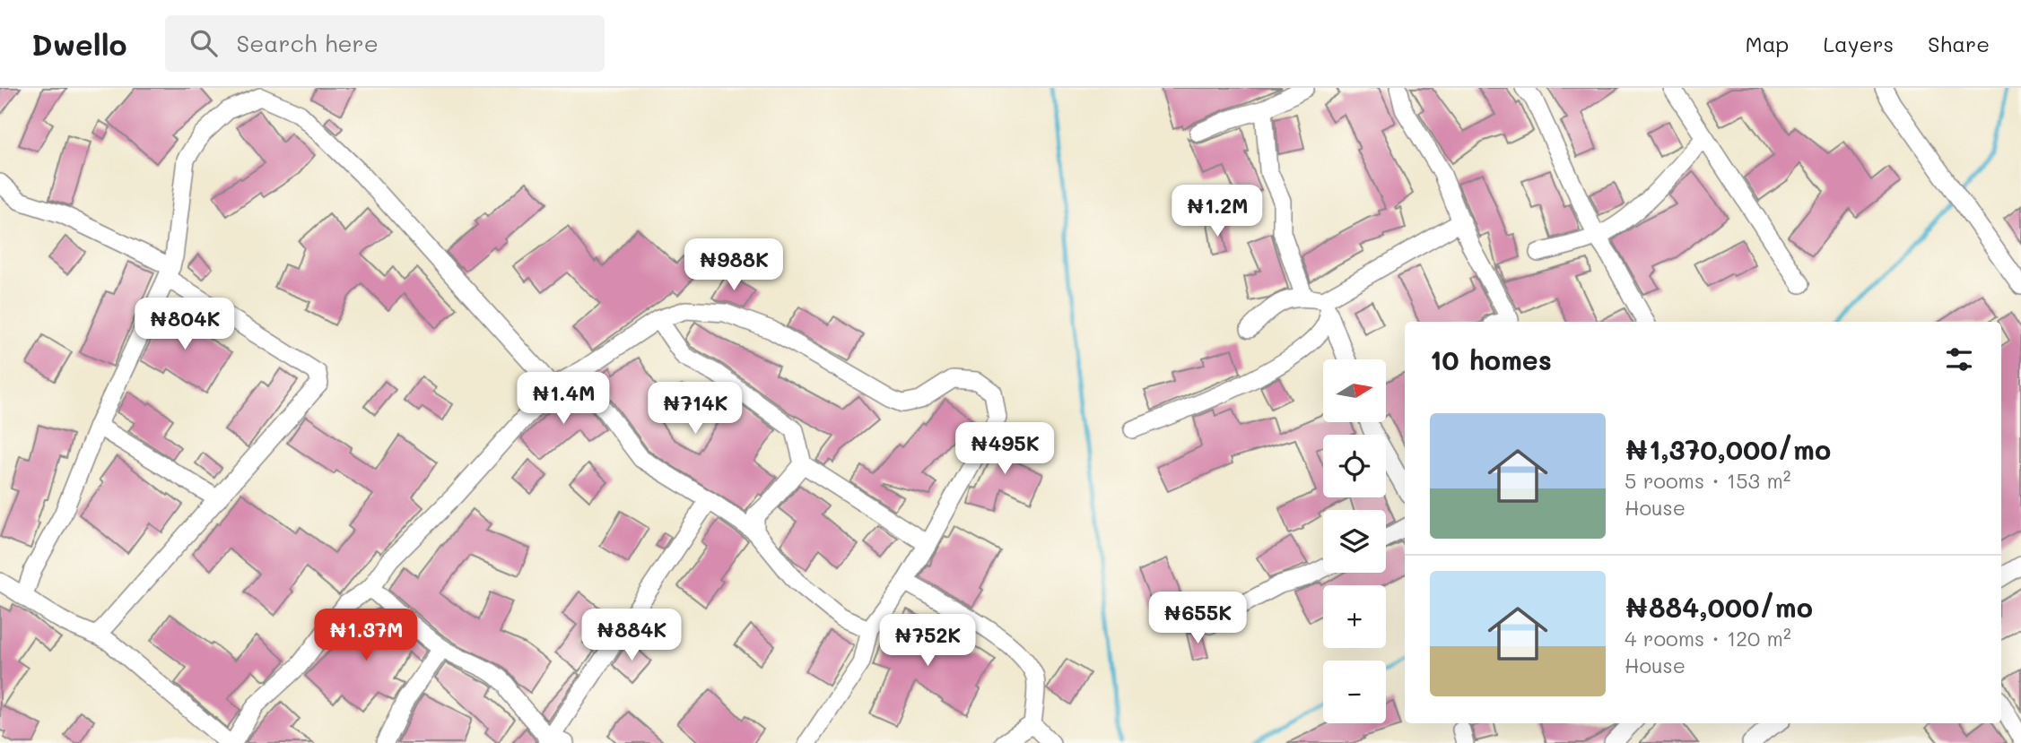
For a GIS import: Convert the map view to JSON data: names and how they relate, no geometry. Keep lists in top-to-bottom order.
{
  "north": "right",
  "page": {
    "header": "Dwello",
    "search": "Search here",
    "nav": ["Map", "Layers", "Share"],
    "price": [
      "₦1.2M",
      "₦988K",
      "₦804K",
      "₦1.4M",
      "₦714K",
      "₦495K",
      "₦655K",
      "₦1.37M",
      "₦884K",
      "₦752K"
    ],
    "heading": "10 homes",
    "map_buttons": ["+", "−"],
    "list": [
      {
        "name": "₦1,370,000/mo",
        "note": "5 rooms · 153 m² · House"
      },
      {
        "name": "₦884,000/mo",
        "note": "4 rooms · 120 m² · House"
      }
    ]
  }
}
